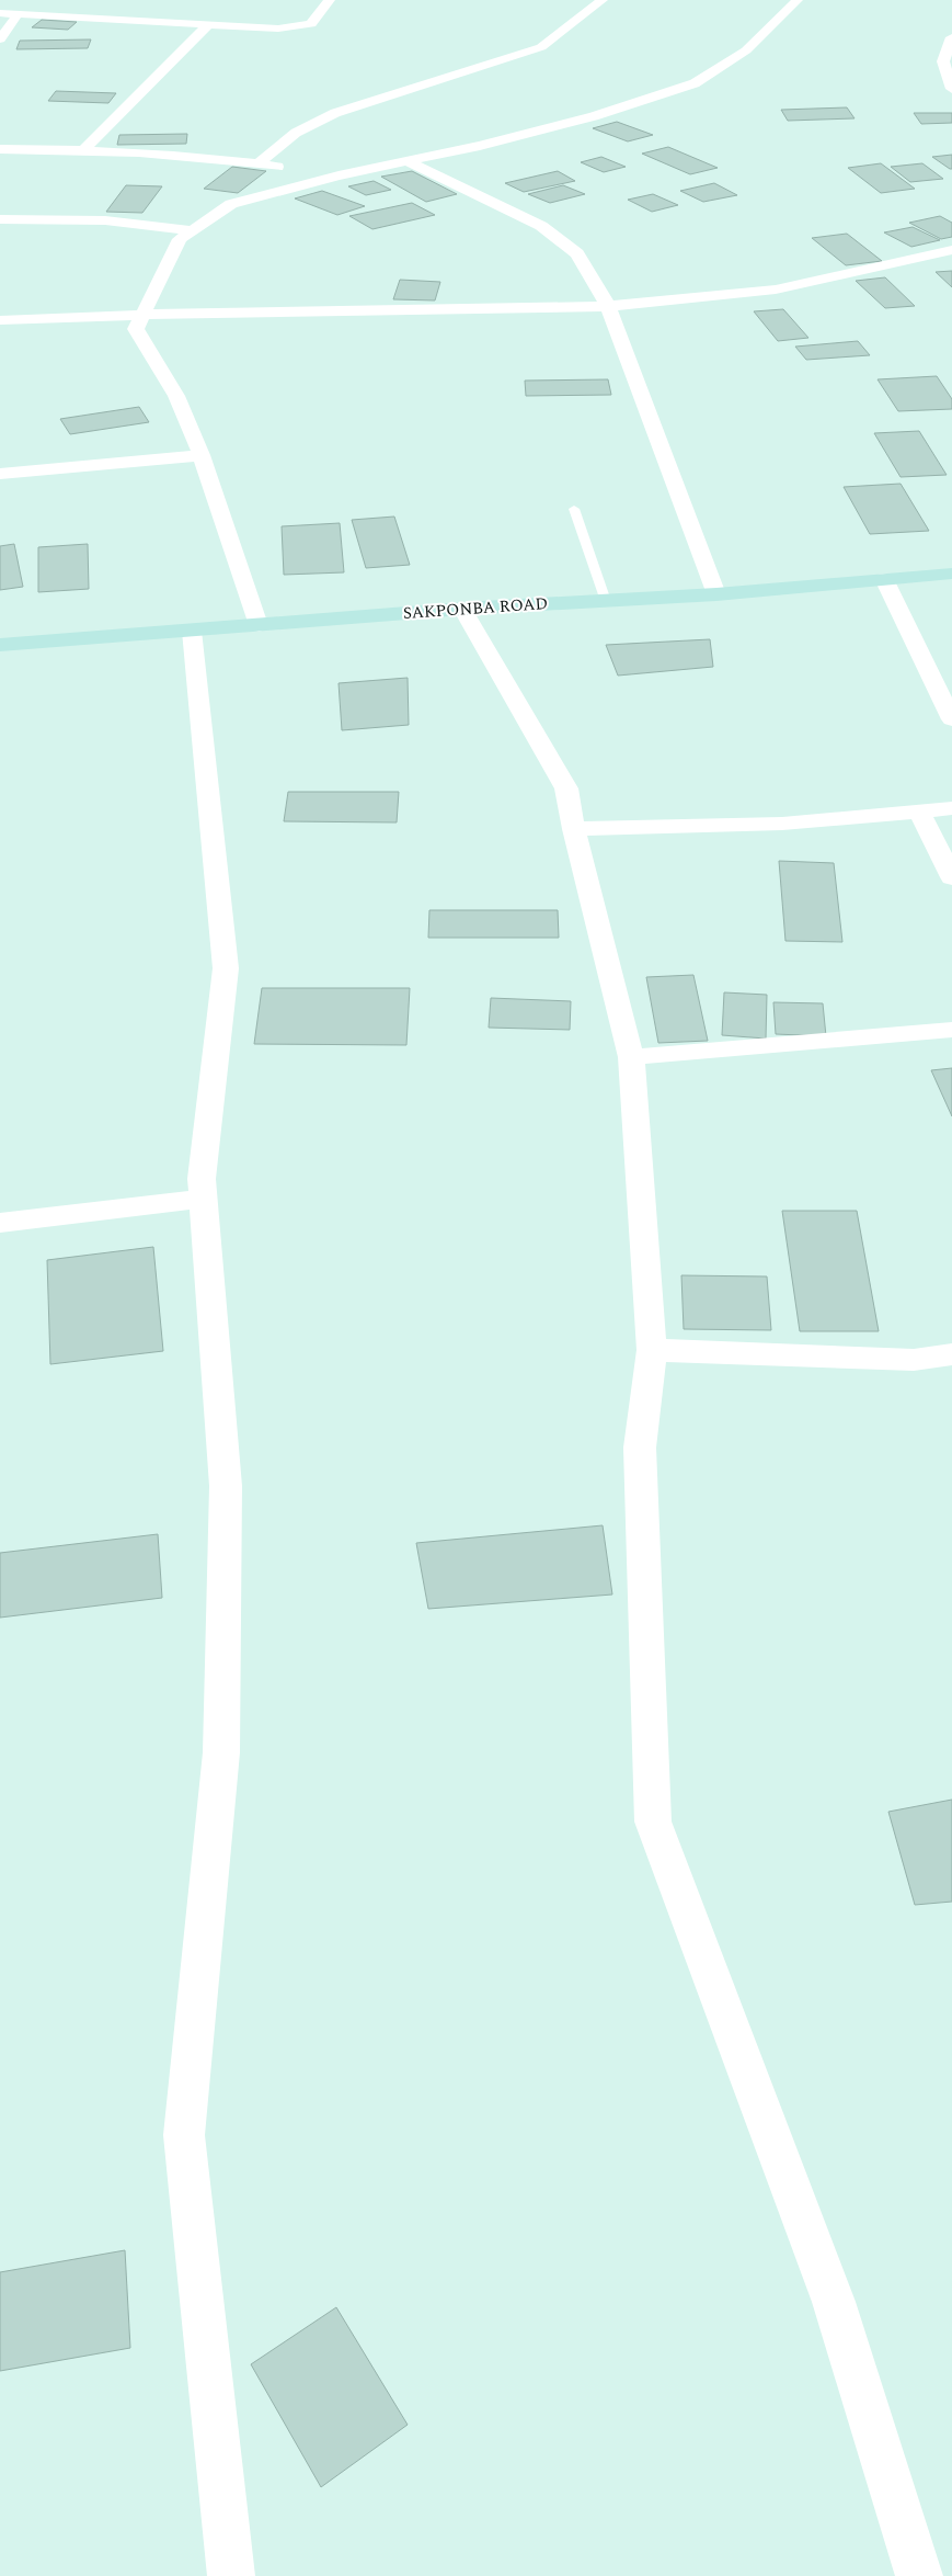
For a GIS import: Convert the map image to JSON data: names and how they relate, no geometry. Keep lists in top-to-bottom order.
{
  "streets": {
    "main road": ["SAKPONBA ROAD"]
  }
}
